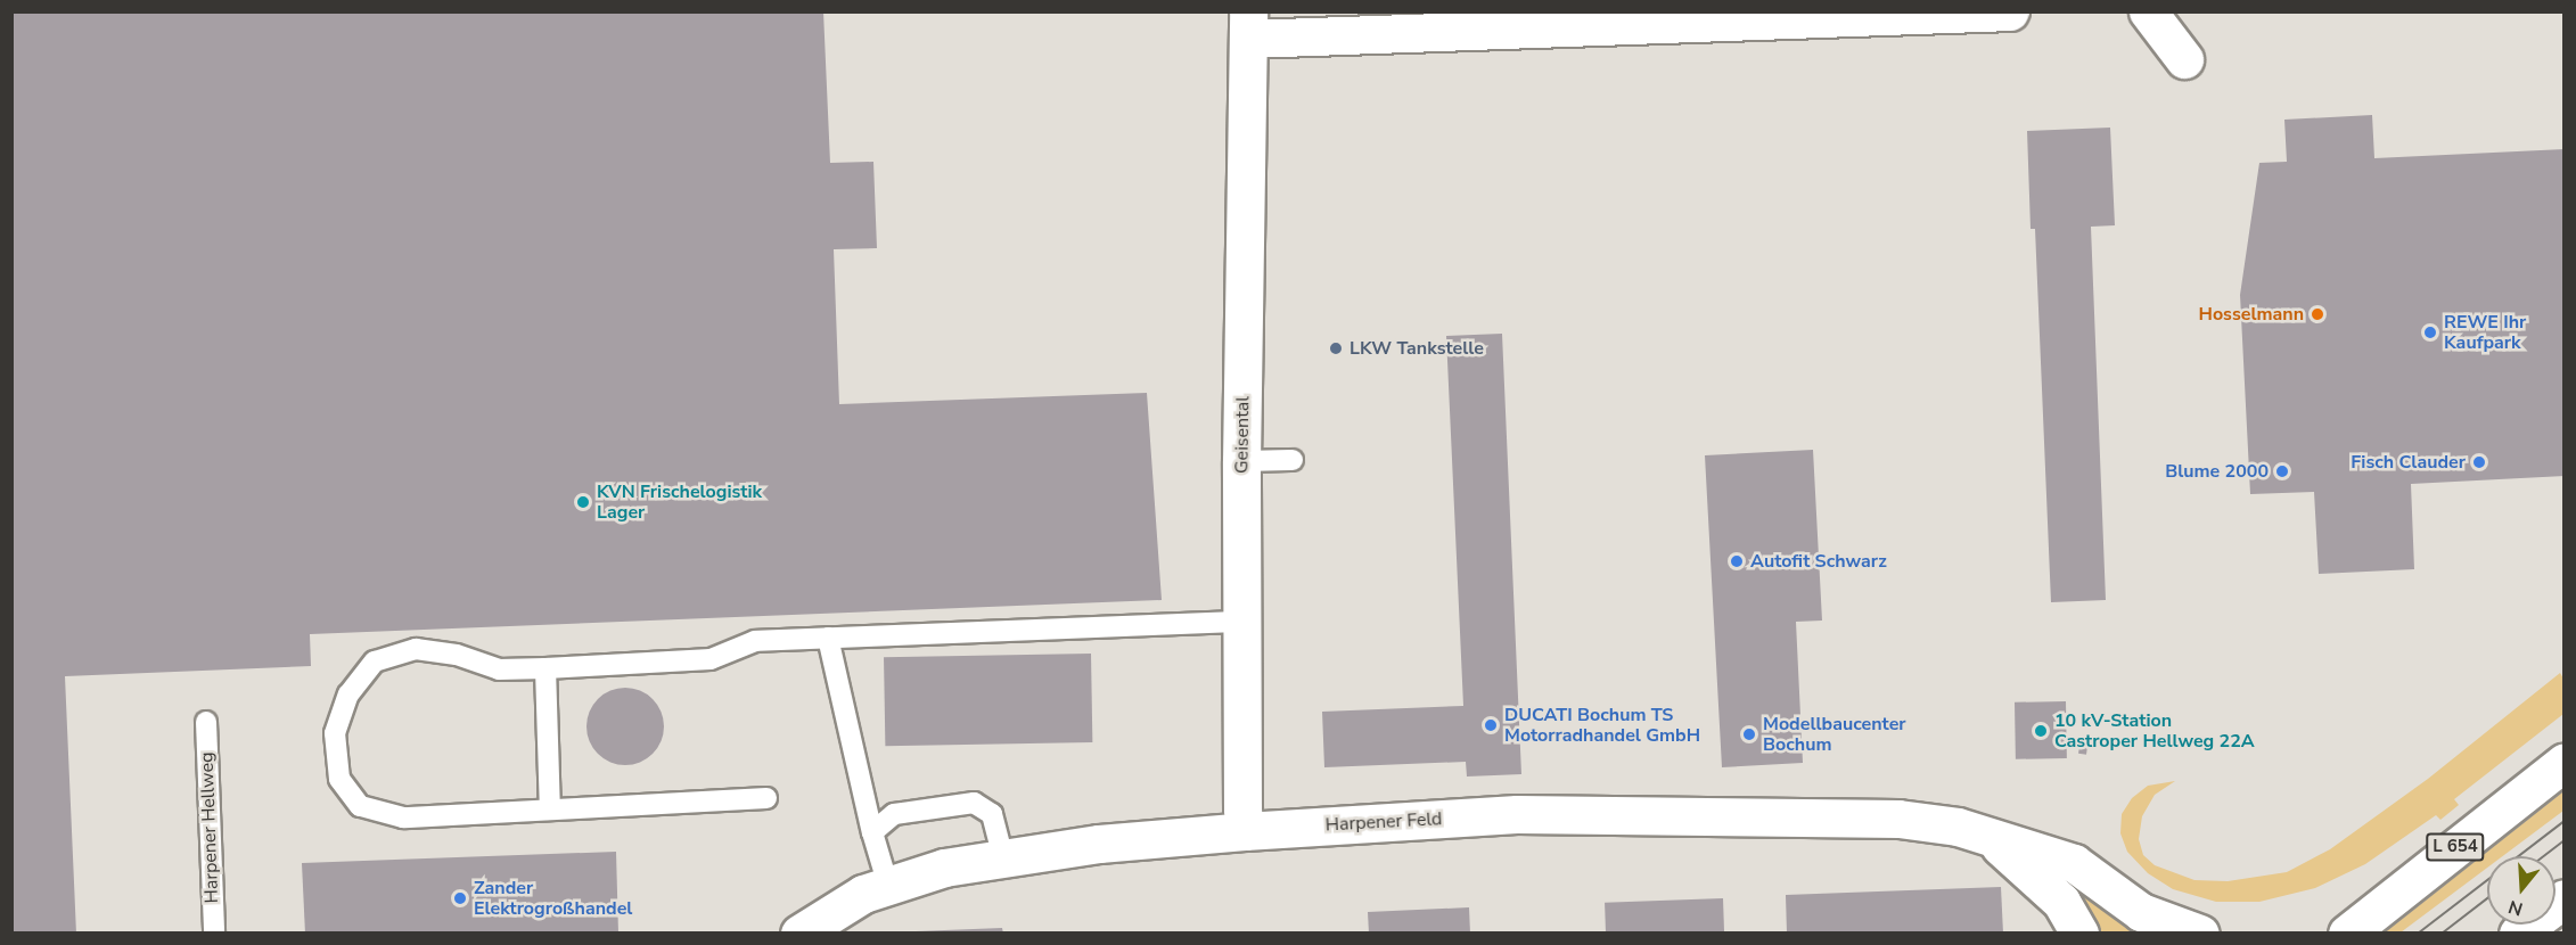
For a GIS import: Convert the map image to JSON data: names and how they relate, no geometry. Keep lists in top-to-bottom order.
{
  "streets": {
    "street": ["Geisental", "Harpener Feld", "L 654"],
    "lane": ["Harpener Hellweg"]
  },
  "crossings": [
    ["Geisental", "Harpener Feld"]
  ],
  "places": [
    "Hosselmann",
    "REWE Ihr Kaufpark",
    "LKW Tankstelle",
    "Fisch Clauder",
    "Blume 2000",
    "KVN Frischelogistik Lager",
    "Autofit Schwarz",
    "DUCATI Bochum TS Motorradhandel GmbH",
    "10 kV-Station Castroper Hellweg 22A",
    "Modellbaucenter Bochum",
    "Zander Elektrogroßhandel"
  ],
  "north": "bottom"
}
